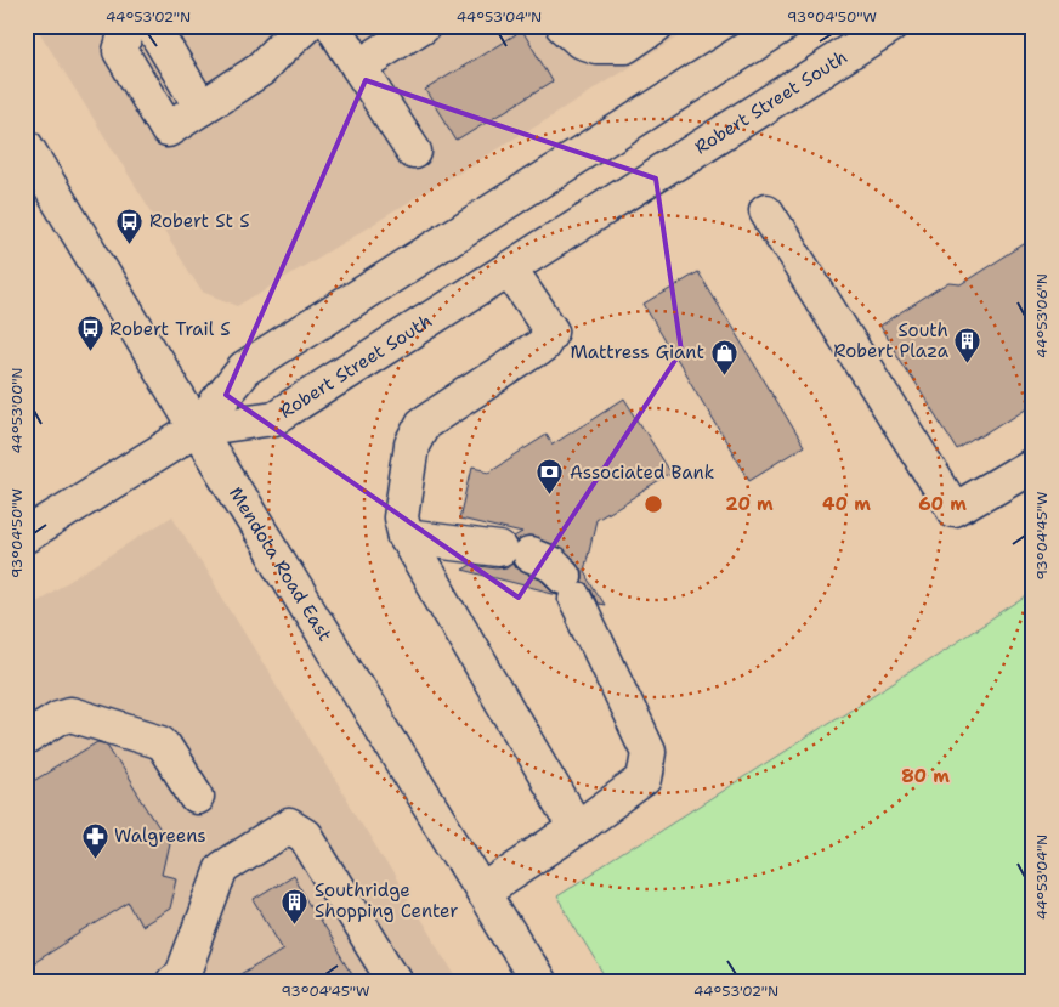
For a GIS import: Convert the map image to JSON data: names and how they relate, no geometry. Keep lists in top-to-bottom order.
{
  "streets": {
    "main road": ["Robert Street South", "Mendota Road East"]
  },
  "crossings": [
    ["Robert Street South", "Mendota Road East"]
  ],
  "places": {
    "bus stop": ["Robert St S", "Robert Trail S"],
    "building": ["South Robert Plaza", "Southridge Shopping Center"],
    "shop": ["Mattress Giant"],
    "bank": ["Associated Bank"],
    "pharmacy": ["Walgreens"]
  },
  "coordinates": [
    "44°53'02\"N",
    "44°53'04\"N",
    "93°04'50\"W",
    "44°53'06\"N",
    "44°53'00\"N",
    "93°04'45\"W"
  ],
  "rings": [
    "20 m",
    "40 m",
    "60 m",
    "80 m"
  ]
}
